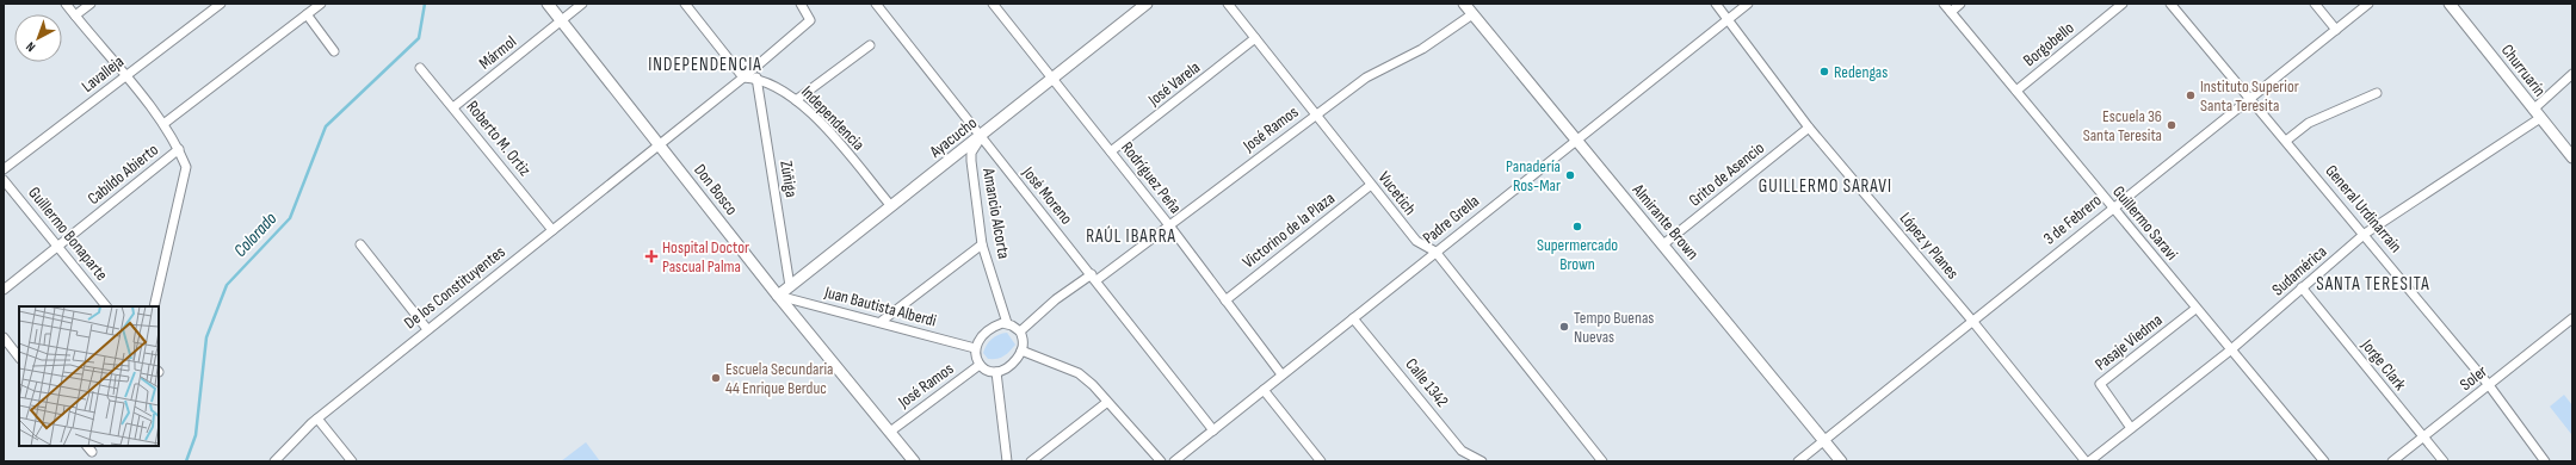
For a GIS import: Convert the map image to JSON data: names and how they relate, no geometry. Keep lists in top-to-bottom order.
{
  "streets": {
    "main road": [
      "Churruarín",
      "Ayacucho",
      "Don Bosco",
      "Almirante Brown"
    ],
    "street": [
      "Borgobello",
      "Mármol",
      "Lavalleja",
      "José Varela",
      "Independencia",
      "José Ramos",
      "Roberto M. Ortiz",
      "Cabildo Abierto",
      "Grito de Asencio",
      "Rodríguez Peña",
      "Zúñiga",
      "Vucetich",
      "José Moreno",
      "General Urdinarrain",
      "Amancio Alcorta",
      "Padre Grella",
      "3 de Febrero",
      "Guillermo Saravi",
      "Victorino de la Plaza",
      "Guillermo Bonaparte",
      "López y Planes",
      "Sudamérica",
      "De los Constituyentes",
      "Juan Bautista Alberdi",
      "Pasaje Viedma",
      "Jorge Clark",
      "Soler",
      "Calle 1342"
    ]
  },
  "crossings": [
    ["Borgobello", "Guillermo Saravi"],
    ["Mármol", "Roberto M. Ortiz"],
    ["Mármol", "Don Bosco"],
    ["Churruarín", "Sudamérica"],
    ["José Varela", "Rodríguez Peña"],
    ["José Varela", "Vucetich"],
    ["Independencia", "Ayacucho"],
    ["Independencia", "Zúñiga"],
    ["Independencia", "De los Constituyentes"],
    ["José Ramos", "Rodríguez Peña"],
    ["José Ramos", "Don Bosco"],
    ["José Ramos", "Vucetich"],
    ["José Ramos", "José Moreno"],
    ["José Ramos", "Amancio Alcorta"],
    ["José Ramos", "Almirante Brown"],
    ["José Ramos", "Juan Bautista Alberdi"],
    ["Ayacucho", "Rodríguez Peña"],
    ["Ayacucho", "Zúñiga"],
    ["Ayacucho", "Don Bosco"],
    ["Ayacucho", "José Moreno"],
    ["Ayacucho", "Amancio Alcorta"],
    ["Ayacucho", "Juan Bautista Alberdi"],
    ["Roberto M. Ortiz", "De los Constituyentes"],
    ["Cabildo Abierto", "Guillermo Bonaparte"],
    ["Grito de Asencio", "Almirante Brown"],
    ["Grito de Asencio", "López y Planes"],
    ["Rodríguez Peña", "Padre Grella"],
    ["Rodríguez Peña", "Victorino de la Plaza"],
    ["Don Bosco", "De los Constituyentes"],
    ["Don Bosco", "Juan Bautista Alberdi"],
    ["Vucetich", "Padre Grella"],
    ["Vucetich", "Victorino de la Plaza"],
    ["José Moreno", "Amancio Alcorta"],
    ["José Moreno", "Padre Grella"],
    ["General Urdinarrain", "3 de Febrero"],
    ["General Urdinarrain", "Sudamérica"],
    ["General Urdinarrain", "Soler"],
    ["Amancio Alcorta", "Juan Bautista Alberdi"],
    ["Padre Grella", "Almirante Brown"],
    ["Padre Grella", "López y Planes"],
    ["Padre Grella", "Calle 1342"],
    ["3 de Febrero", "Almirante Brown"],
    ["3 de Febrero", "Guillermo Saravi"],
    ["3 de Febrero", "López y Planes"],
    ["Guillermo Saravi", "Sudamérica"],
    ["Guillermo Saravi", "Pasaje Viedma"],
    ["Sudamérica", "Pasaje Viedma"],
    ["Sudamérica", "Jorge Clark"],
    ["Jorge Clark", "Soler"]
  ],
  "districts": [
    "INDEPENDENCIA",
    "GUILLERMO SARAVI",
    "RAÚL IBARRA",
    "SANTA TERESITA"
  ],
  "water": ["Colorado"],
  "places": {
    "other": [
      "Redengas",
      "Instituto Superior Santa Teresita",
      "Escuela 36 Santa Teresita",
      "Panadería Ros-Mar",
      "Supermercado Brown",
      "Tempo Buenas Nuevas",
      "Escuela Secundaria 44 Enrique Berduc"
    ],
    "health": ["Hospital Doctor Pascual Palma"]
  },
  "north": "bottom left"
}
